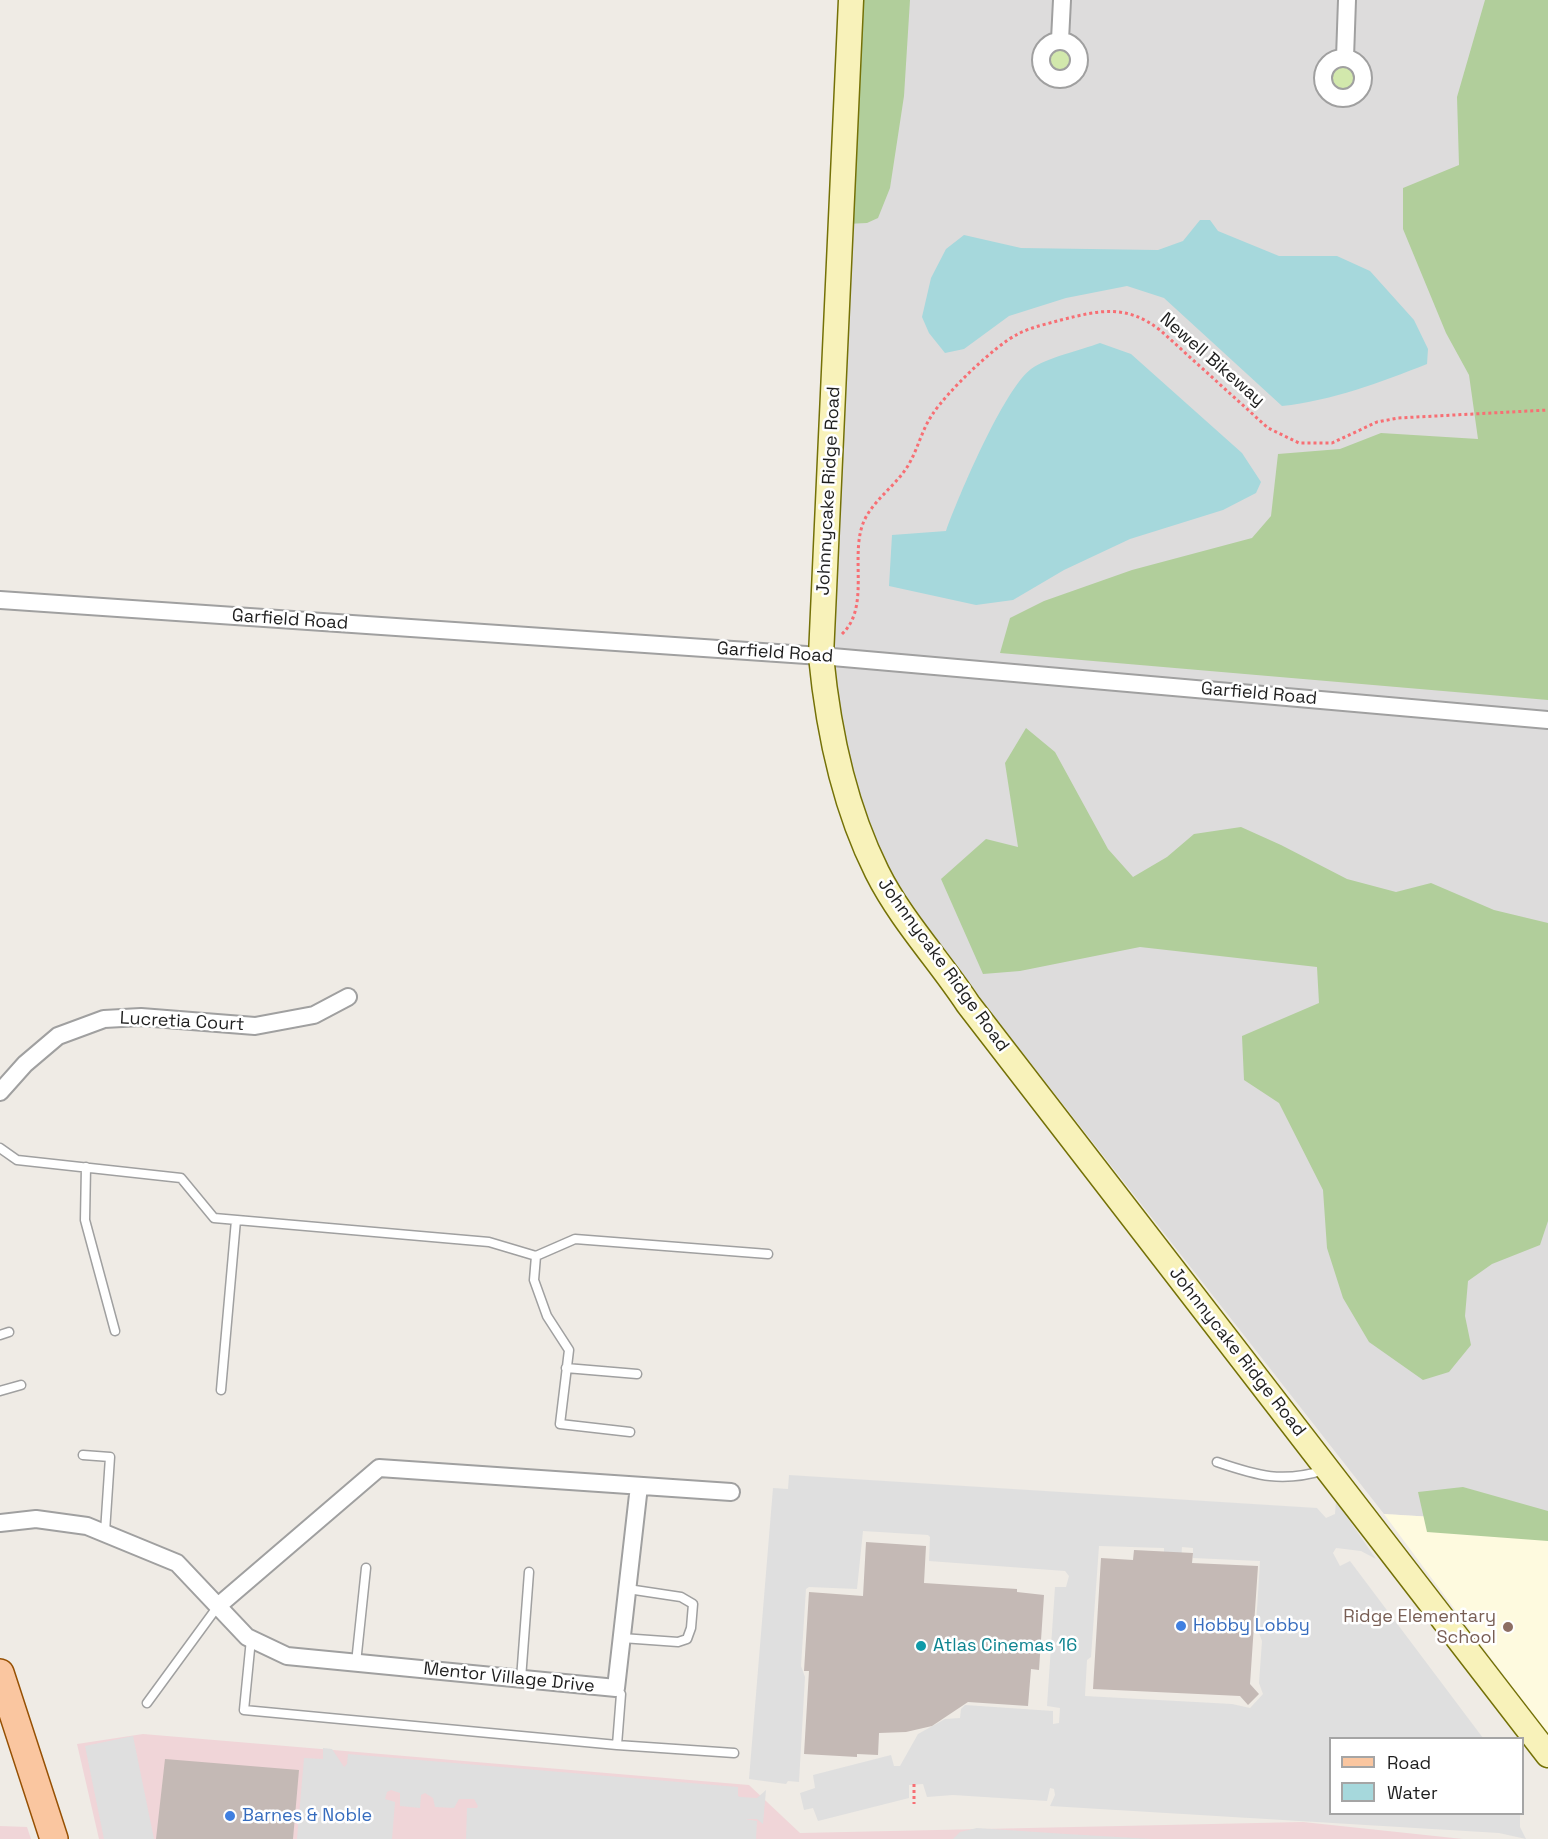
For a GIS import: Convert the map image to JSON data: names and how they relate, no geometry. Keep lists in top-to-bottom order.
{
  "streets": {
    "main road": ["Johnnycake Ridge Road"],
    "street": ["Garfield Road", "Lucretia Court", "Mentor Village Drive"],
    "path": ["Newell Bikeway"]
  },
  "crossings": [
    ["Newell Bikeway", "Johnnycake Ridge Road"],
    ["Newell Bikeway", "Garfield Road"],
    ["Johnnycake Ridge Road", "Garfield Road"]
  ],
  "places": [
    "Hobby Lobby",
    "Ridge Elementary School",
    "Atlas Cinemas 16",
    "Barnes & Noble"
  ],
  "legend": ["Road", "Water"]
}
